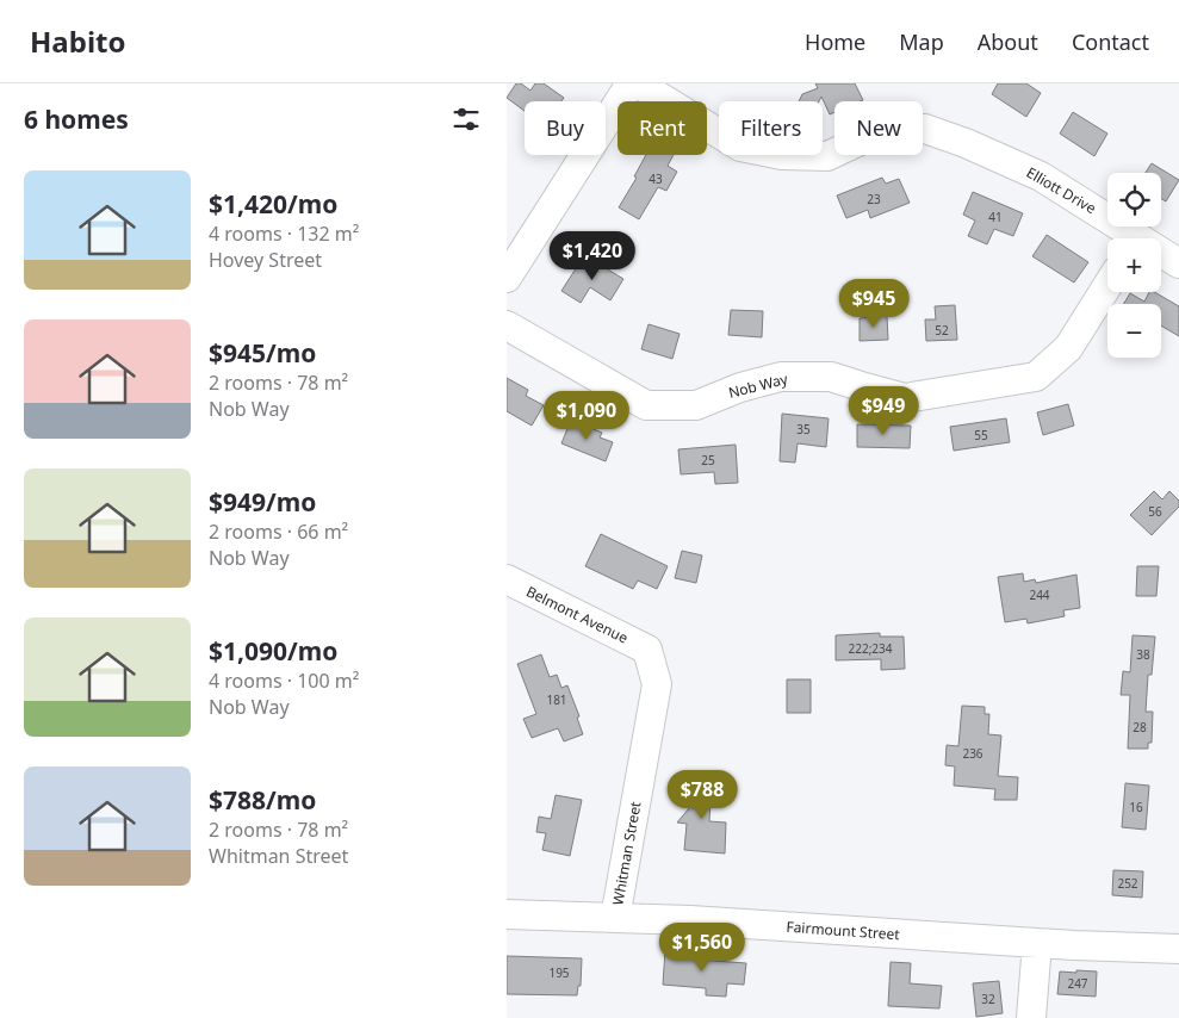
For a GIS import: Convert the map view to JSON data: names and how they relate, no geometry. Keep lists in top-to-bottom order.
{
  "streets": {
    "street": [
      "Elliott Drive",
      "Nob Way",
      "Belmont Avenue",
      "Whitman Street",
      "Fairmount Street"
    ]
  },
  "crossings": [
    ["Belmont Avenue", "Whitman Street"],
    ["Whitman Street", "Fairmount Street"]
  ],
  "house_numbers": [
    "43",
    "23",
    "41",
    "52",
    "35",
    "55",
    "25",
    "56",
    "244",
    "222;234",
    "38",
    "181",
    "28",
    "236",
    "16",
    "252",
    "195",
    "247",
    "32"
  ],
  "page": {
    "header": "Habito",
    "nav": [
      "Home",
      "Map",
      "About",
      "Contact"
    ],
    "heading": "6 homes",
    "chip": [
      "Buy",
      "Rent",
      "Filters",
      "New"
    ],
    "list": [
      {
        "name": "$1,420/mo",
        "note": "4 rooms · 132 m² · Hovey Street"
      },
      {
        "name": "$945/mo",
        "note": "2 rooms · 78 m² · Nob Way"
      },
      {
        "name": "$949/mo",
        "note": "2 rooms · 66 m² · Nob Way"
      },
      {
        "name": "$1,090/mo",
        "note": "4 rooms · 100 m² · Nob Way"
      },
      {
        "name": "$788/mo",
        "note": "2 rooms · 78 m² · Whitman Street"
      }
    ],
    "map_buttons": ["+", "−"],
    "price": [
      "$1,420",
      "$945",
      "$949",
      "$1,090",
      "$788",
      "$1,560"
    ]
  }
}
